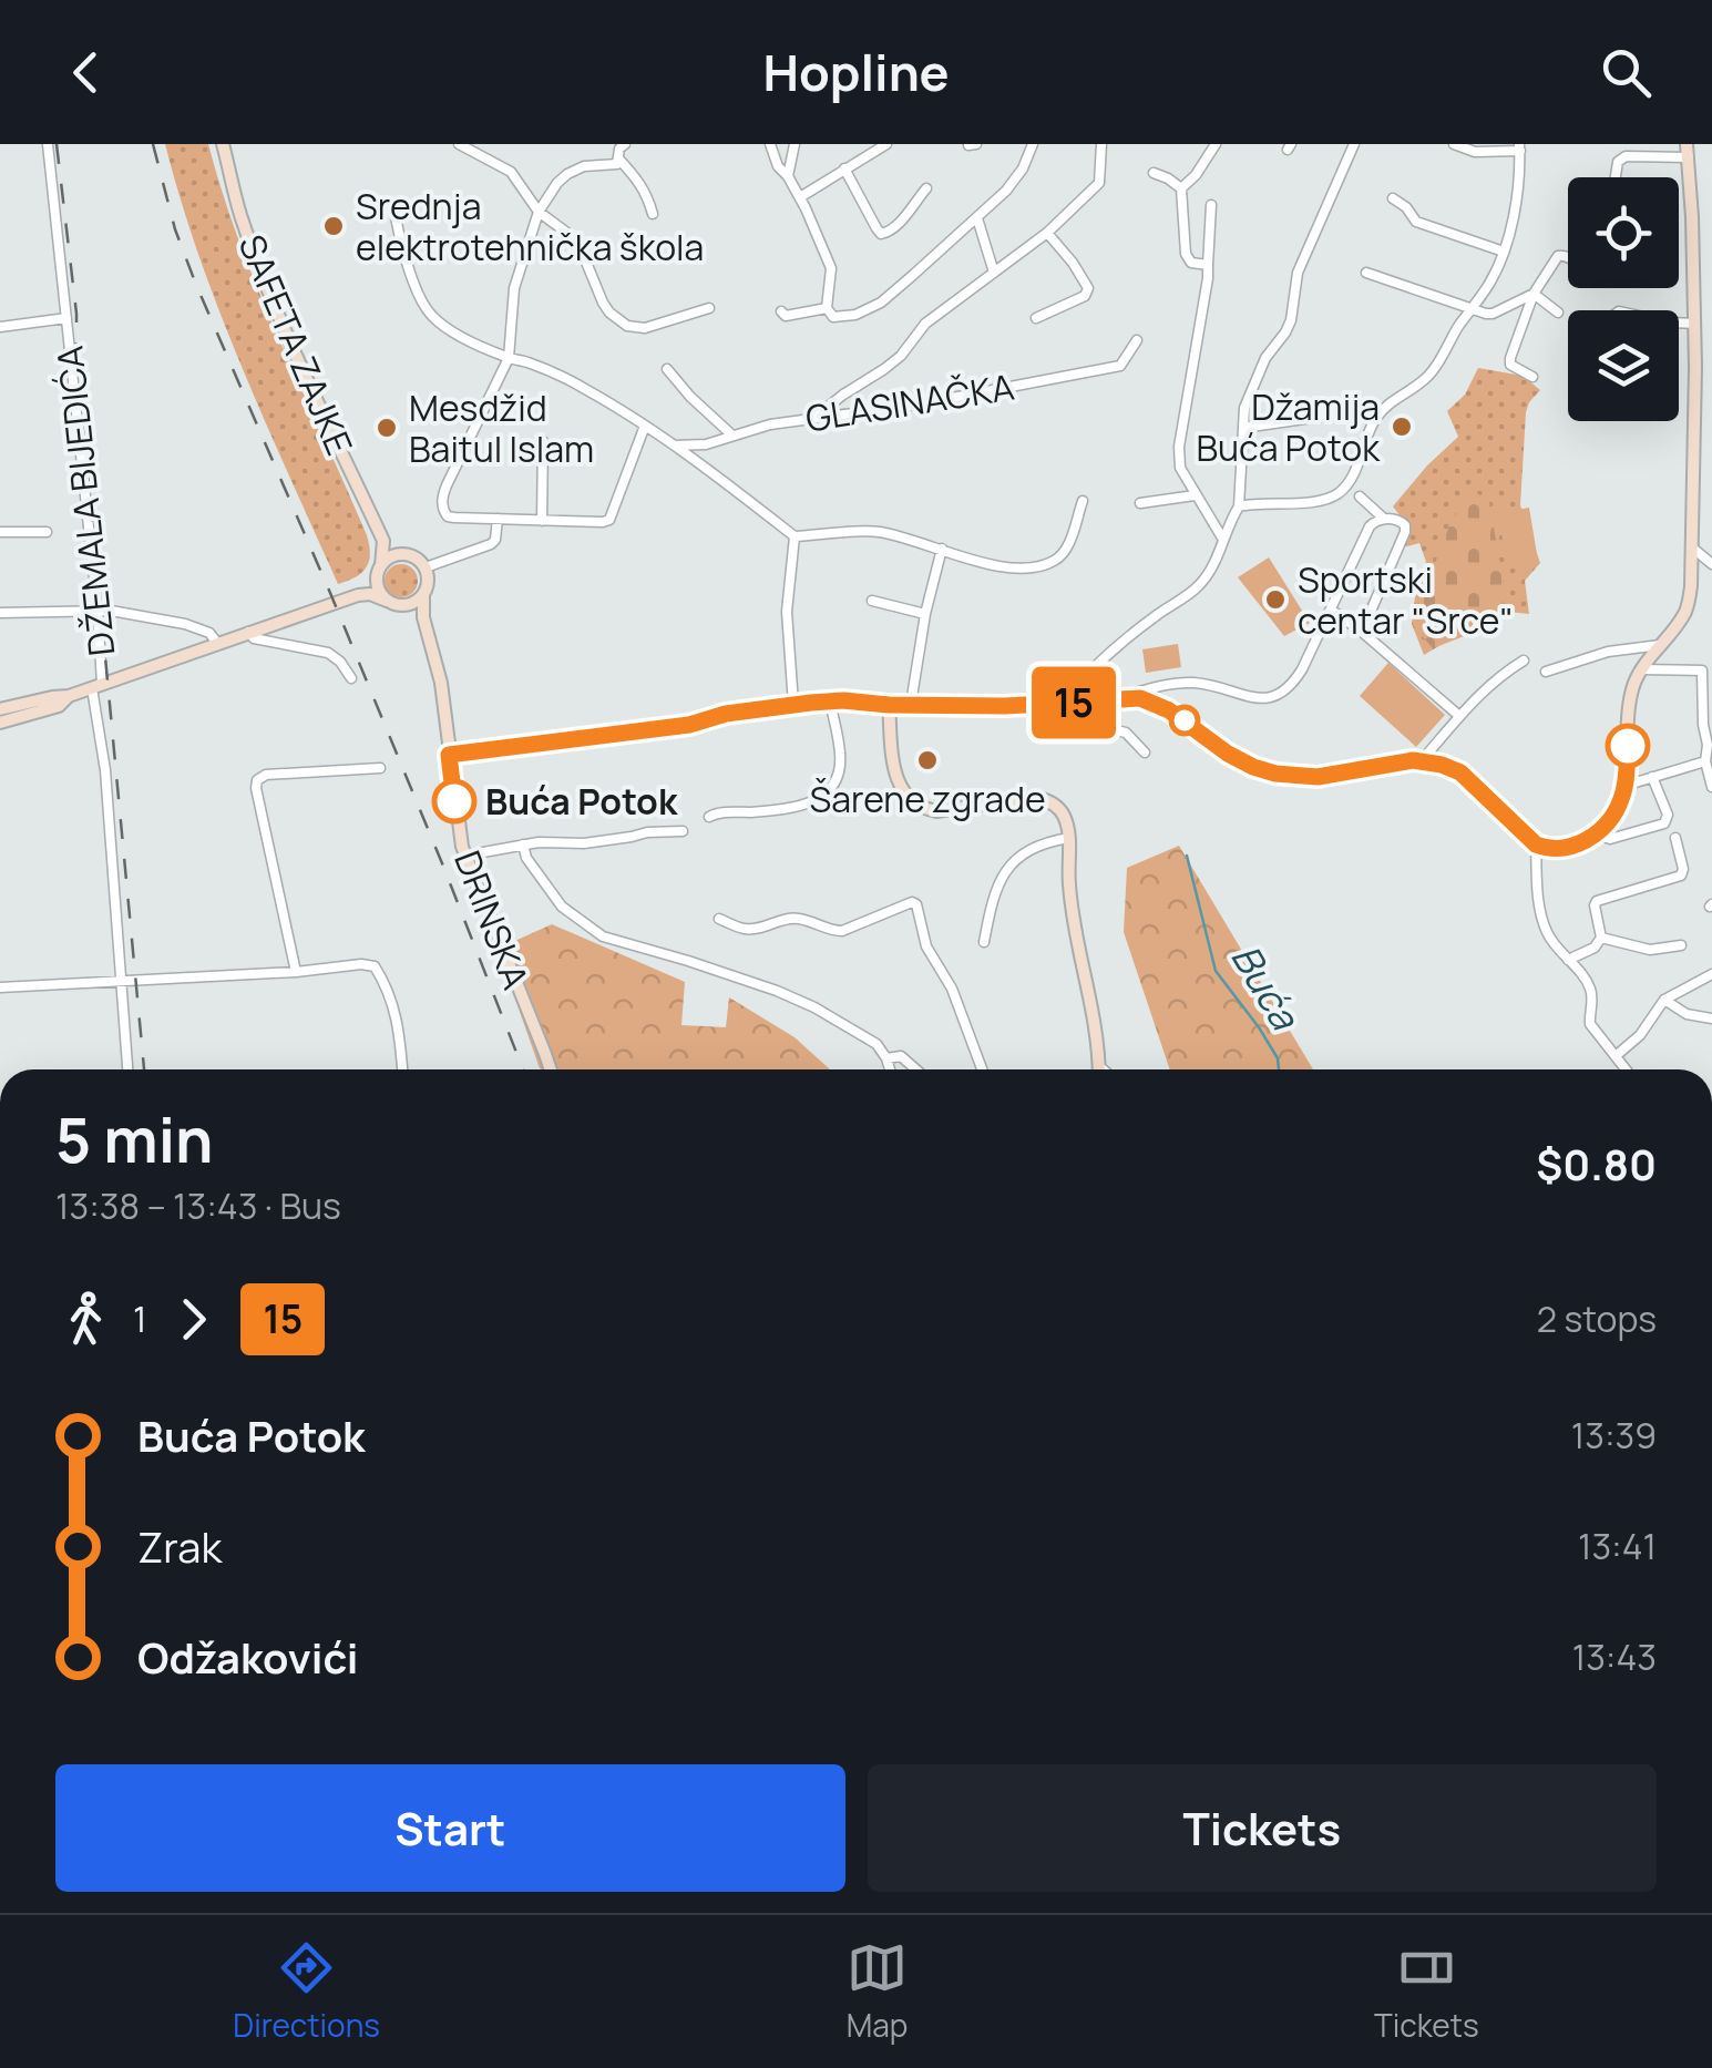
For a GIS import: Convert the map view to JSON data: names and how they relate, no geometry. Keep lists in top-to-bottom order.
{
  "streets": {
    "street": [
      "SAFETA ZAJKE",
      "GLASINAČKA",
      "DŽEMALA BIJEDIĆA",
      "DRINSKA"
    ]
  },
  "water": ["Buća"],
  "places": [
    "Srednja elektrotehnička škola",
    "Džamija Buća Potok",
    "Mesdžid Baitul Islam",
    "Sportski centar \"Srce\"",
    "Šarene zgrade",
    "Buća Potok"
  ],
  "lines": ["bus line 15"],
  "page": {
    "header": "Hopline",
    "on_map": "15",
    "heading": ["5 min", "13:38 – 13:43 · Bus", "$0.80"],
    "legs": ["1", "15", "2 stops"],
    "list": [
      {
        "name": "Buća Potok",
        "value": "13:39"
      },
      {
        "name": "Zrak",
        "value": "13:41"
      },
      {
        "name": "Odžakovići",
        "value": "13:43"
      }
    ],
    "buttons": ["Start", "Tickets"],
    "tabs": ["Directions", "Map", "Tickets"]
  }
}
